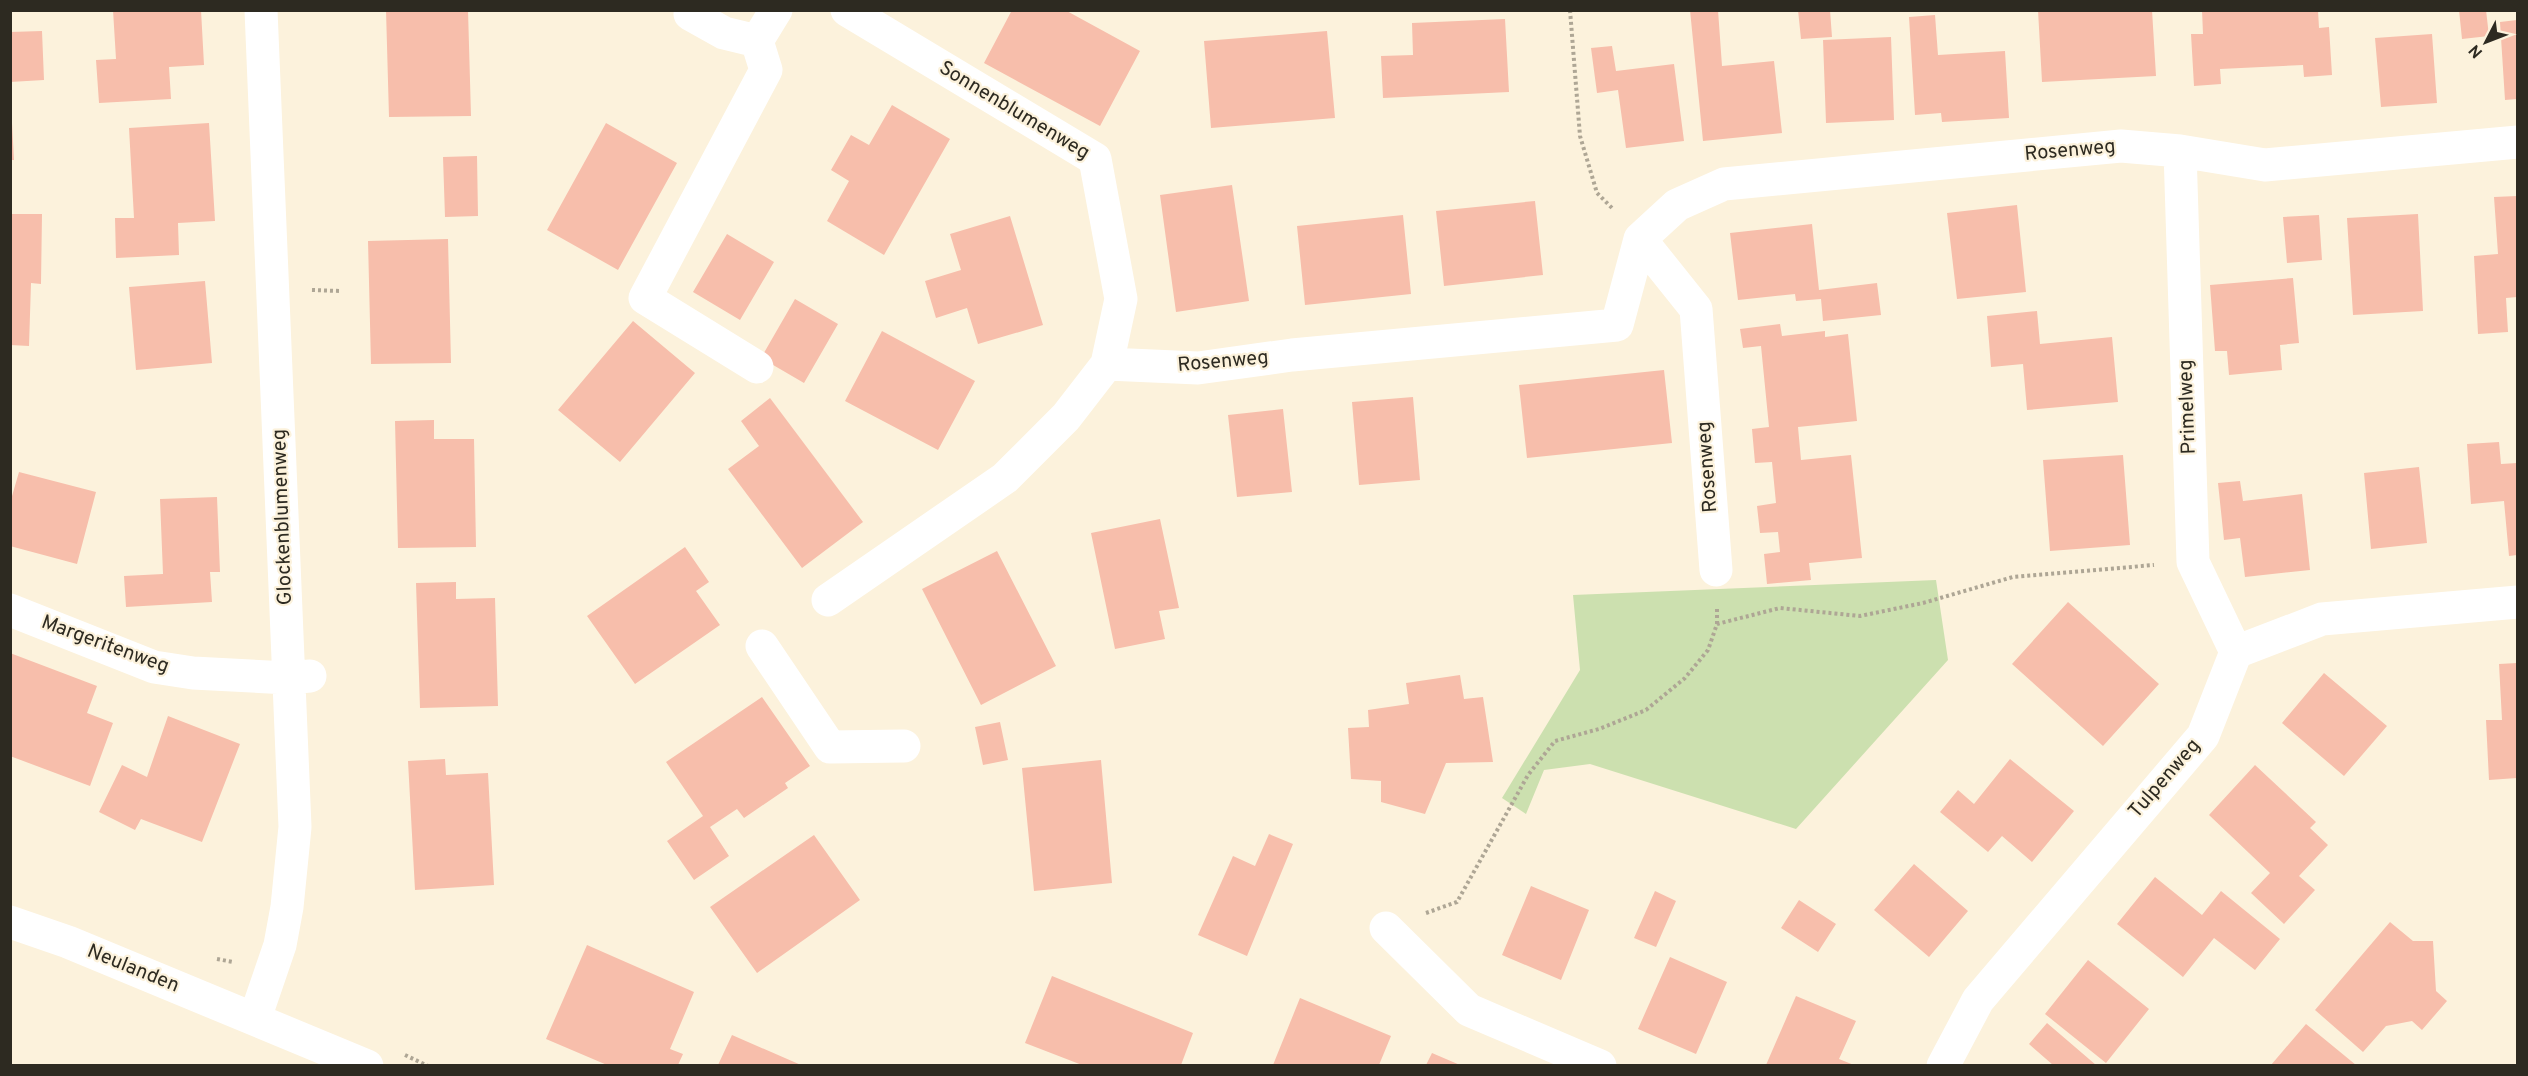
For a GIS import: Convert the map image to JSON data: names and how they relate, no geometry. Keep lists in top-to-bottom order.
{
  "streets": {
    "street": [
      "Sonnenblumenweg",
      "Rosenweg",
      "Primelweg",
      "Glockenblumenweg",
      "Margeritenweg",
      "Tulpenweg",
      "Neulanden"
    ]
  },
  "crossings": [
    ["Sonnenblumenweg", "Rosenweg"],
    ["Rosenweg", "Primelweg"],
    ["Primelweg", "Tulpenweg"],
    ["Glockenblumenweg", "Margeritenweg"],
    ["Glockenblumenweg", "Neulanden"]
  ],
  "north": "bottom left"
}
